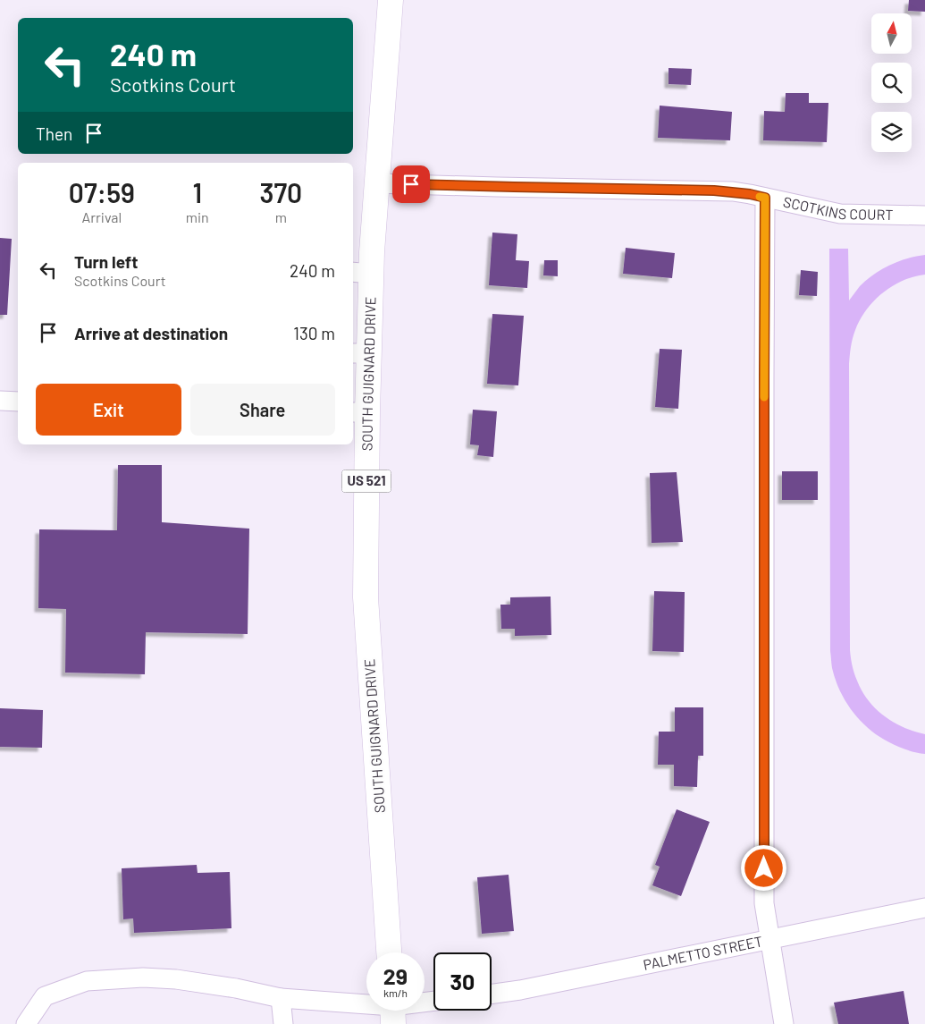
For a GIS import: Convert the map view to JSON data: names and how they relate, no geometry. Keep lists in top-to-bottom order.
{
  "streets": {
    "highway": ["SOUTH GUIGNARD DRIVE", "US 521"],
    "street": ["SCOTKINS COURT", "PALMETTO STREET"]
  },
  "crossings": [
    ["SCOTKINS COURT", "SOUTH GUIGNARD DRIVE"]
  ],
  "north": "top",
  "page": {
    "turn": ["240 m", "Scotkins Court"],
    "then": "Then",
    "eta": [
      "07:59",
      "Arrival",
      "1",
      "min",
      "370",
      "m"
    ],
    "list": [
      {
        "name": "Turn left",
        "note": "Scotkins Court",
        "value": "240 m"
      },
      {
        "name": "Arrive at destination",
        "value": "130 m"
      }
    ],
    "buttons": ["Exit", "Share"],
    "speed": "29 km/h",
    "limit": "30"
  }
}
